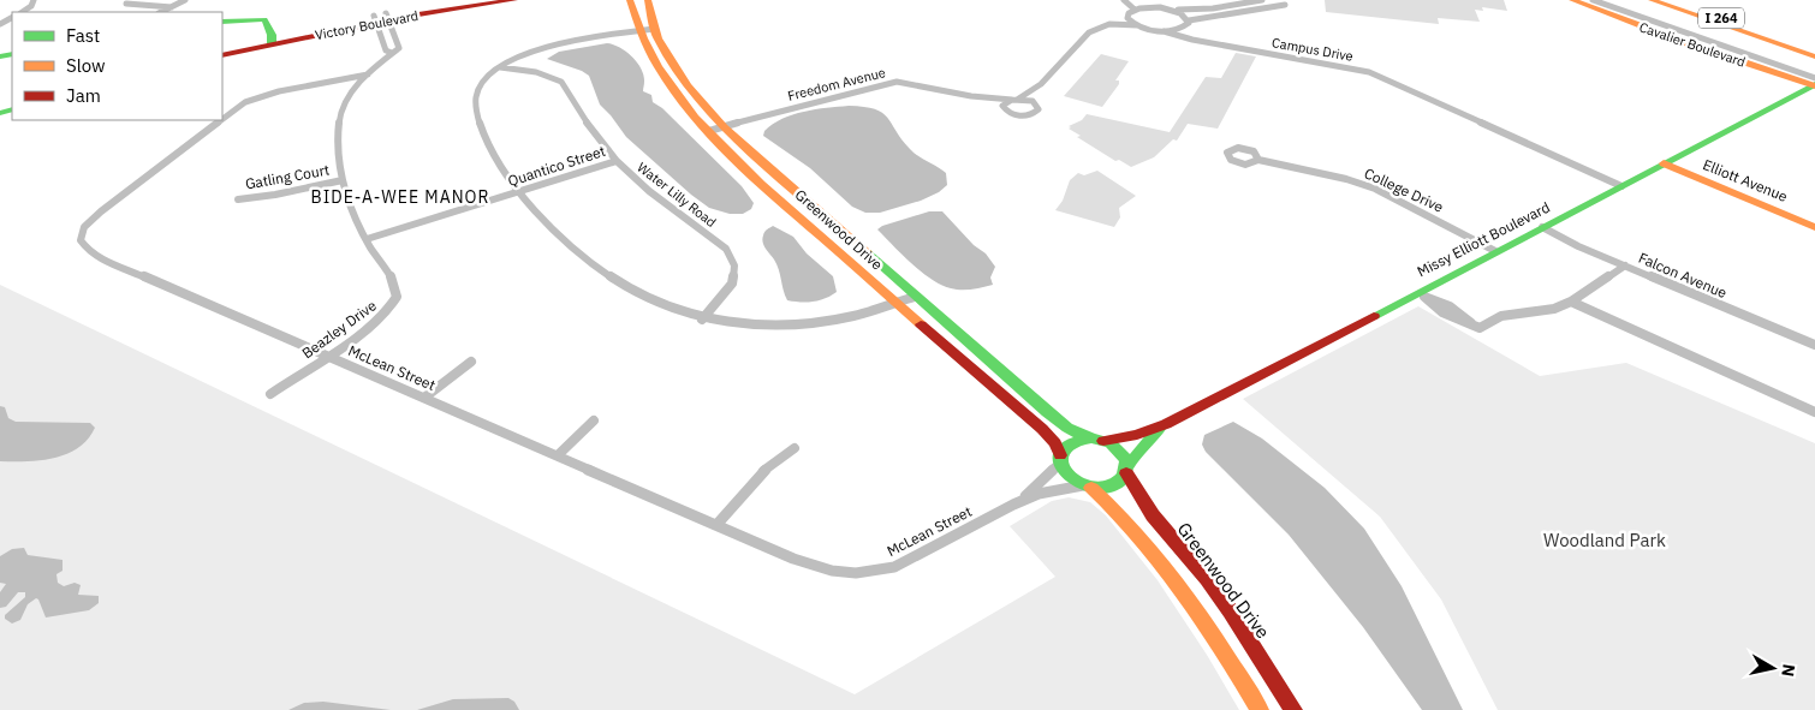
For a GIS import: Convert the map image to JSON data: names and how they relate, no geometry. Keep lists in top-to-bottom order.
{
  "streets": {
    "main road": [
      "I 264",
      "Victory Boulevard",
      "Cavalier Boulevard",
      "Elliott Avenue",
      "Greenwood Drive",
      "Missy Elliott Boulevard"
    ],
    "street": [
      "Campus Drive",
      "Freedom Avenue",
      "Quantico Street",
      "Gatling Court",
      "College Drive",
      "Water Lilly Road",
      "Falcon Avenue",
      "Beazley Drive",
      "McLean Street"
    ]
  },
  "crossings": [
    ["Cavalier Boulevard", "Missy Elliott Boulevard"],
    ["Campus Drive", "Freedom Avenue"],
    ["Campus Drive", "Missy Elliott Boulevard"],
    ["Freedom Avenue", "Greenwood Drive"],
    ["Quantico Street", "Water Lilly Road"],
    ["Quantico Street", "Beazley Drive"],
    ["Gatling Court", "Beazley Drive"],
    ["Elliott Avenue", "Missy Elliott Boulevard"],
    ["College Drive", "Missy Elliott Boulevard"],
    ["Greenwood Drive", "Missy Elliott Boulevard"],
    ["Greenwood Drive", "McLean Street"],
    ["Missy Elliott Boulevard", "Falcon Avenue"],
    ["Missy Elliott Boulevard", "McLean Street"],
    ["Beazley Drive", "McLean Street"]
  ],
  "districts": ["BIDE-A-WEE MANOR"],
  "parks": ["Woodland Park"],
  "legend": ["Fast", "Slow", "Jam"],
  "north": "right"
}
